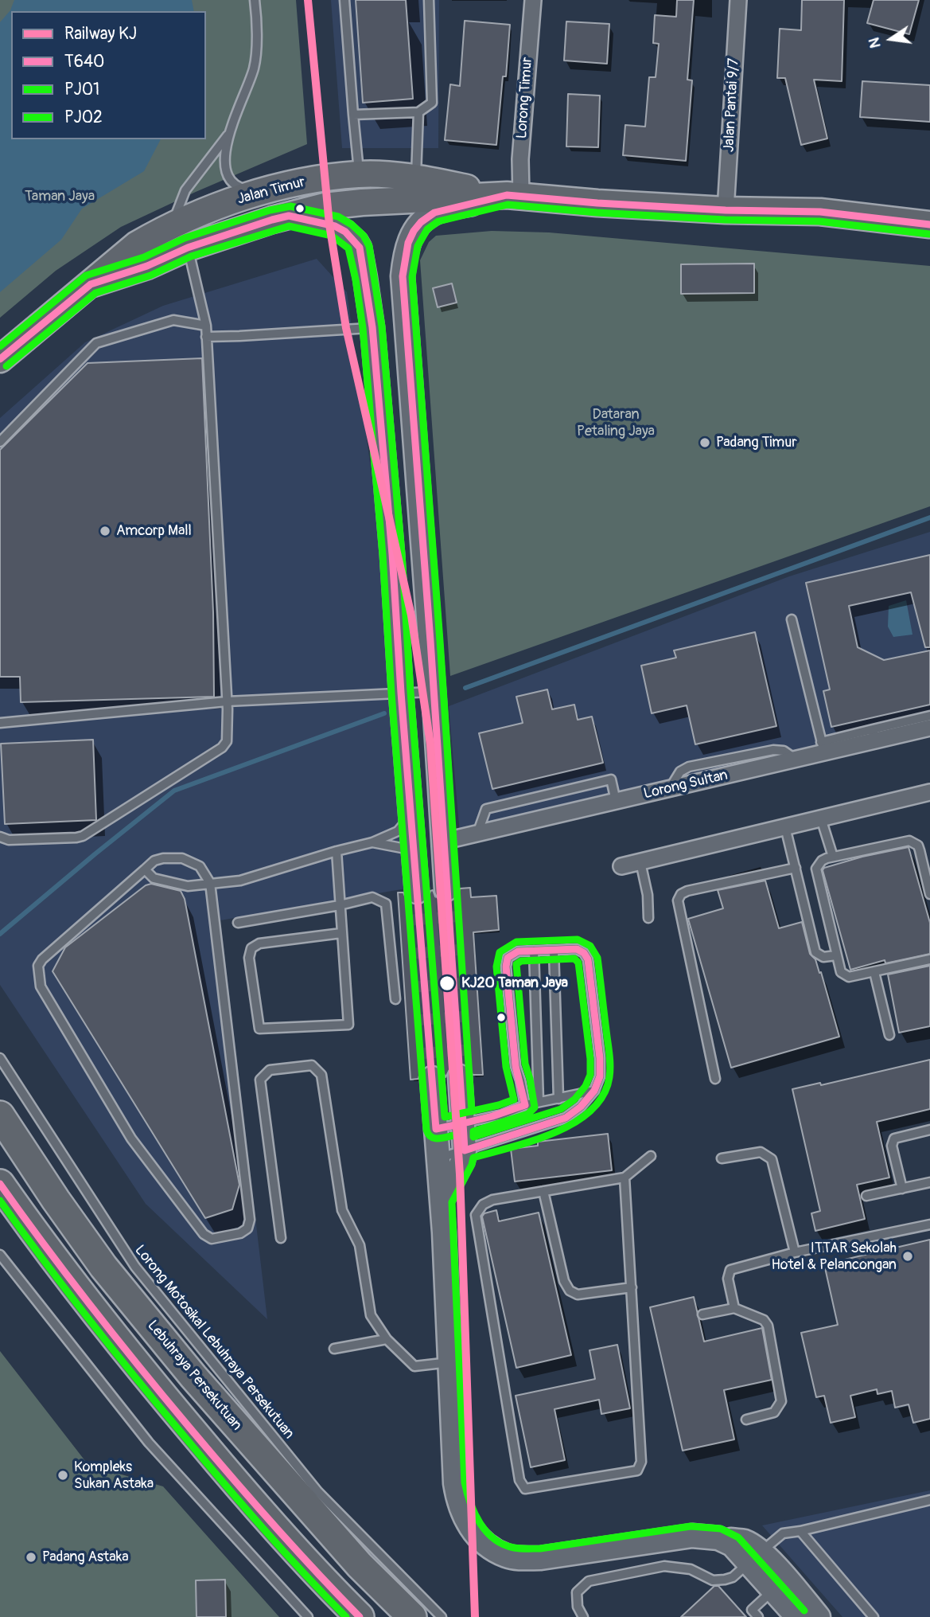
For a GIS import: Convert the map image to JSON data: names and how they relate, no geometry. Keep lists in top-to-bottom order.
{
  "streets": {
    "highway": ["Lebuhraya Persekutuan"],
    "main road": ["Jalan Timur"],
    "street": ["Lorong Timur", "Jalan Pantai 9/7", "Lorong Sultan"],
    "lane": ["Lorong Motosikal Lebuhraya Persekutuan"]
  },
  "crossings": [
    ["Lorong Timur", "Jalan Timur"],
    ["Jalan Pantai 9/7", "Jalan Timur"]
  ],
  "parks": ["Taman Jaya", "Dataran Petaling Jaya"],
  "places": [
    "Padang Timur",
    "Amcorp Mall",
    "KJ20 Taman Jaya",
    "ITTAR Sekolah Hotel & Pelancongan",
    "Kompleks Sukan Astaka",
    "Padang Astaka"
  ],
  "lines": [
    "rail line KJ",
    "transit line T640",
    "transit line PJ01",
    "transit line PJ02"
  ],
  "legend": [
    "Railway KJ",
    "T640",
    "PJ01",
    "PJ02"
  ],
  "north": "left"
}
